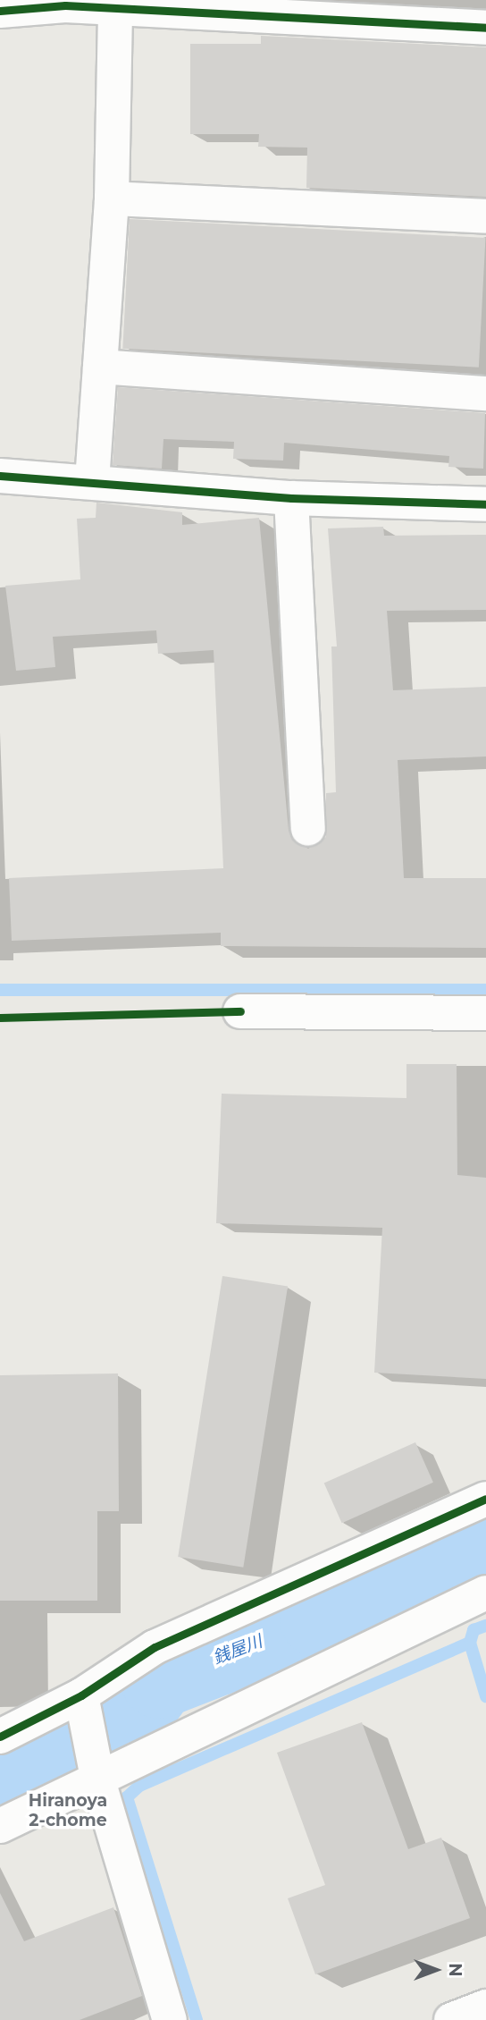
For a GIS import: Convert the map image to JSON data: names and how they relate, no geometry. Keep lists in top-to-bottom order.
{
  "districts": ["Hiranoya 2-chome"],
  "water": ["銭屋川"],
  "north": "right"
}
